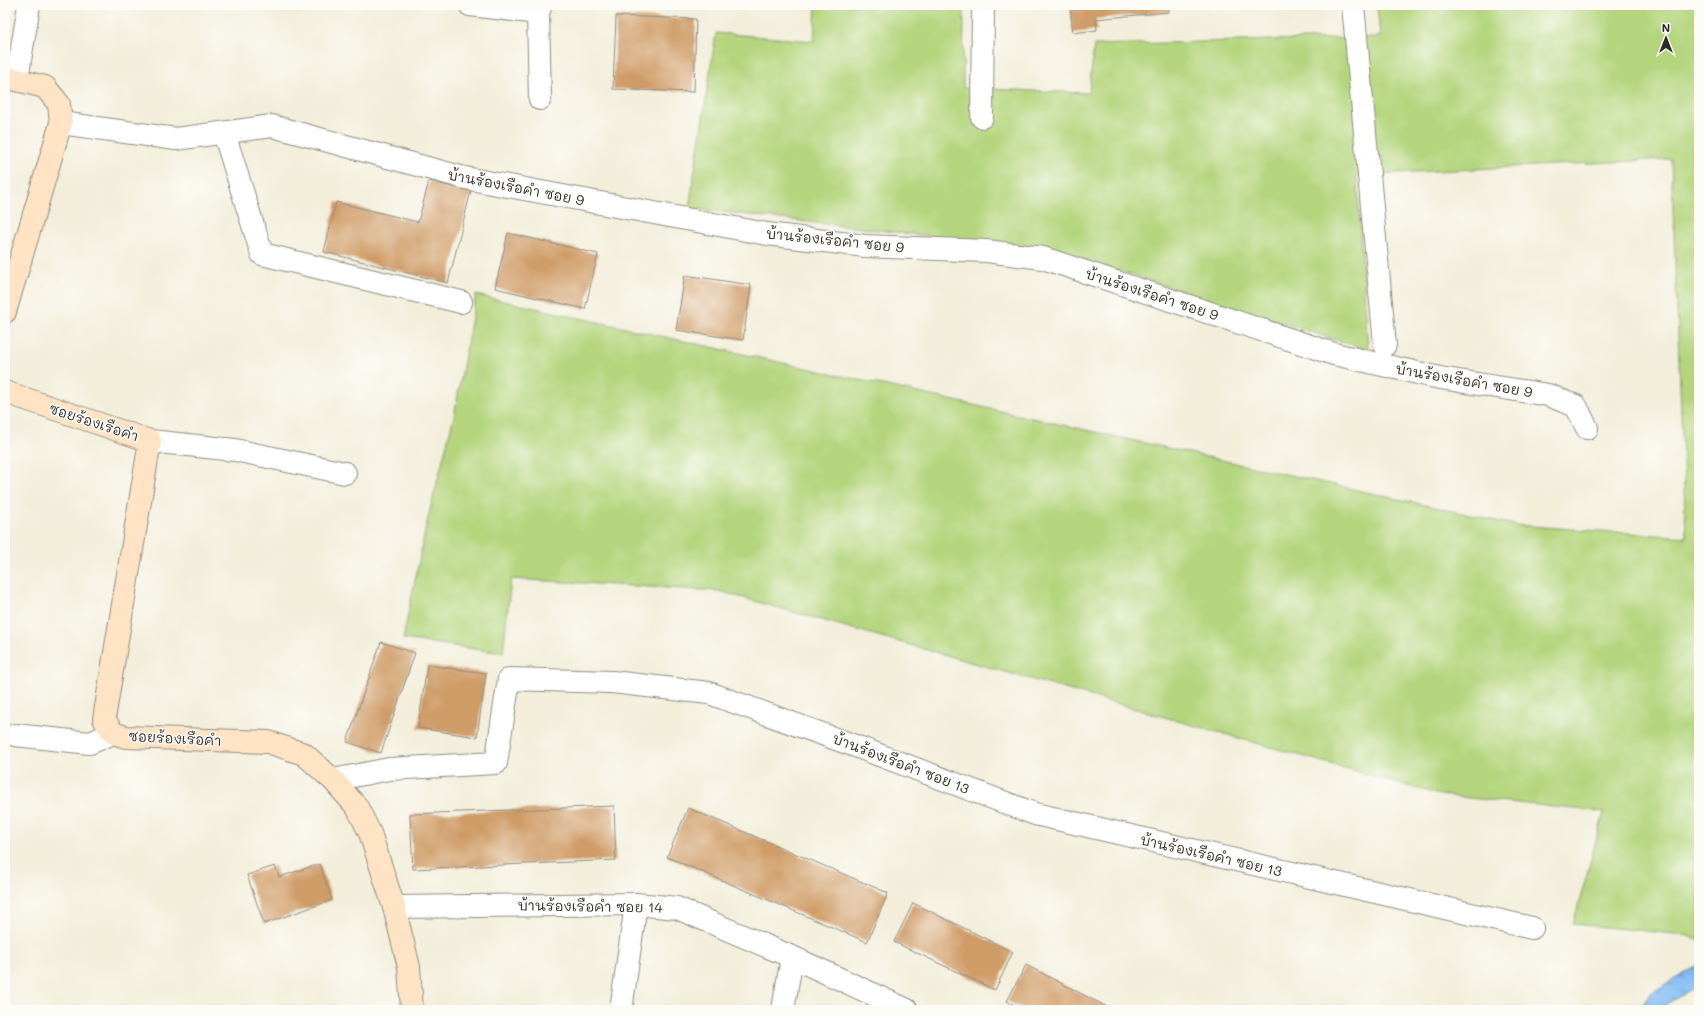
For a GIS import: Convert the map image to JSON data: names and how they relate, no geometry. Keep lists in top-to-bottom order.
{
  "streets": {
    "street": [
      "บ้านร้องเรือคำ ซอย 9",
      "ซอยร้องเรือคำ",
      "บ้านร้องเรือคำ ซอย 13",
      "บ้านร้องเรือคำ ซอย 14"
    ]
  },
  "crossings": [
    ["ซอยร้องเรือคำ", "บ้านร้องเรือคำ ซอย 13"],
    ["ซอยร้องเรือคำ", "บ้านร้องเรือคำ ซอย 14"]
  ],
  "north": "top"
}
